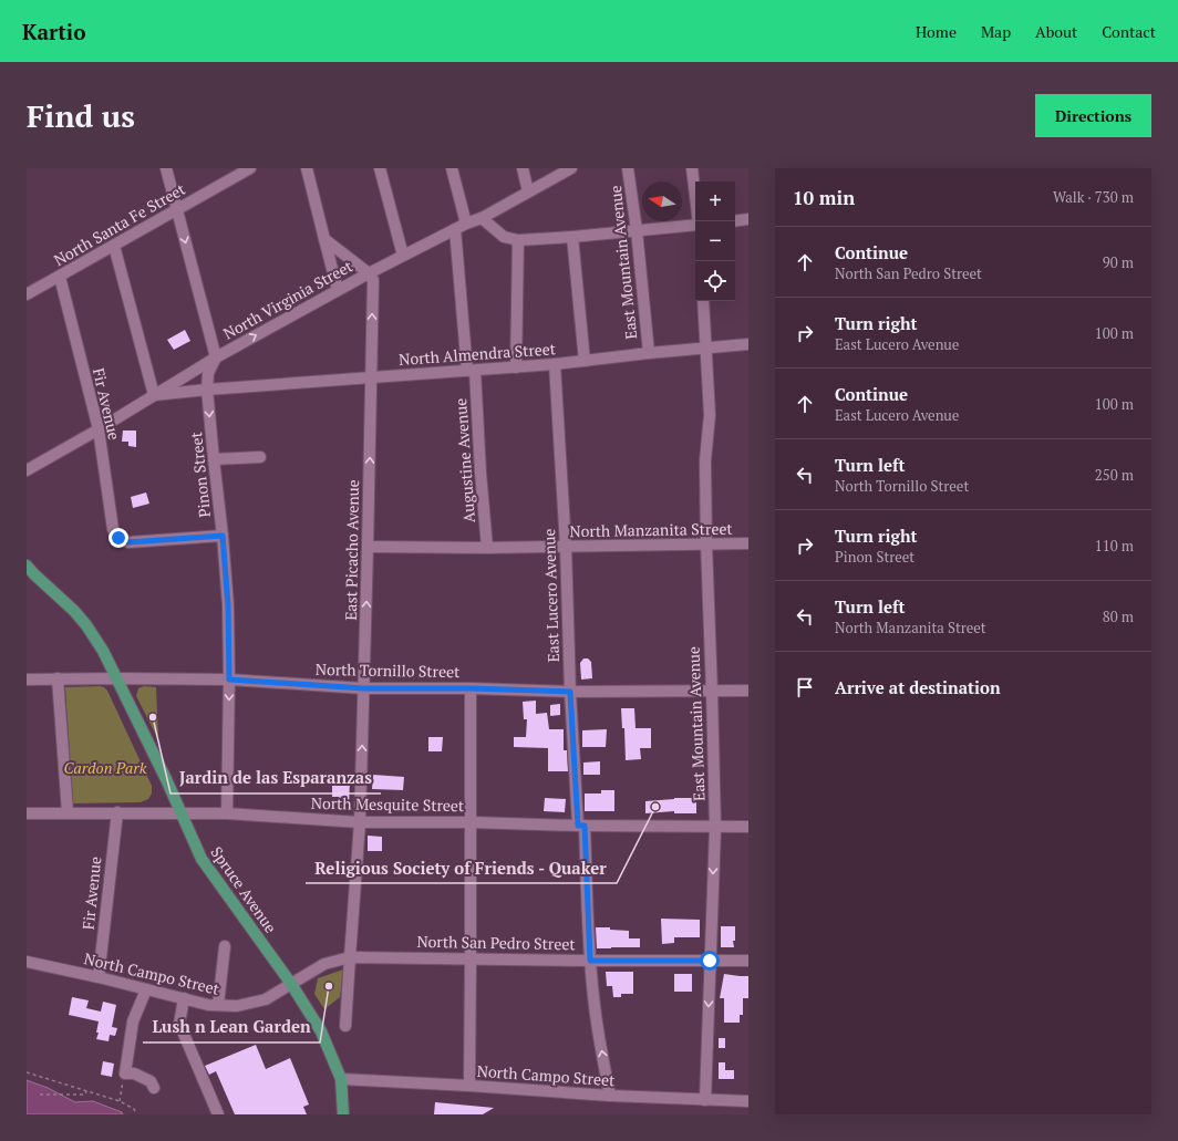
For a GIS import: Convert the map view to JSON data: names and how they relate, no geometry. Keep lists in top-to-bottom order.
{
  "streets": {
    "main road": ["Spruce Avenue"],
    "street": [
      "North Santa Fe Street",
      "East Mountain Avenue",
      "North Virginia Street",
      "North Almendra Street",
      "Fir Avenue",
      "Augustine Avenue",
      "Pinon Street",
      "North Manzanita Street",
      "East Picacho Avenue",
      "East Lucero Avenue",
      "North Tornillo Street",
      "North Mesquite Street",
      "North San Pedro Street",
      "North Campo Street"
    ]
  },
  "crossings": [
    ["North Santa Fe Street", "Fir Avenue"],
    ["East Mountain Avenue", "North Almendra Street"],
    ["East Mountain Avenue", "North Manzanita Street"],
    ["East Mountain Avenue", "North Tornillo Street"],
    ["East Mountain Avenue", "North Mesquite Street"],
    ["East Mountain Avenue", "North San Pedro Street"],
    ["East Mountain Avenue", "North Campo Street"],
    ["North Virginia Street", "North Almendra Street"],
    ["North Virginia Street", "Fir Avenue"],
    ["North Virginia Street", "Augustine Avenue"],
    ["North Virginia Street", "Pinon Street"],
    ["North Virginia Street", "East Picacho Avenue"],
    ["North Almendra Street", "Augustine Avenue"],
    ["North Almendra Street", "Pinon Street"],
    ["North Almendra Street", "East Picacho Avenue"],
    ["North Almendra Street", "East Lucero Avenue"],
    ["Fir Avenue", "Pinon Street"],
    ["Fir Avenue", "North Mesquite Street"],
    ["Fir Avenue", "North Campo Street"],
    ["Augustine Avenue", "North Manzanita Street"],
    ["Pinon Street", "North Tornillo Street"],
    ["Pinon Street", "North Mesquite Street"],
    ["North Manzanita Street", "East Picacho Avenue"],
    ["North Manzanita Street", "East Lucero Avenue"],
    ["East Picacho Avenue", "North Tornillo Street"],
    ["East Picacho Avenue", "North Mesquite Street"],
    ["East Picacho Avenue", "North San Pedro Street"],
    ["East Lucero Avenue", "North Tornillo Street"],
    ["East Lucero Avenue", "North Mesquite Street"],
    ["East Lucero Avenue", "North San Pedro Street"],
    ["East Lucero Avenue", "North Campo Street"],
    ["North Tornillo Street", "Spruce Avenue"],
    ["North Mesquite Street", "Spruce Avenue"],
    ["Spruce Avenue", "North Campo Street"]
  ],
  "one_way": ["Pinon Street", "East Picacho Avenue"],
  "parks": ["Cardon Park"],
  "places": ["Jardin de las Esparanzas", "Religious Society of Friends - Quaker", "Lush n Lean Garden"],
  "north": "left",
  "page": {
    "header": "Kartio",
    "nav": [
      "Home",
      "Map",
      "About",
      "Contact"
    ],
    "buttons": "Directions",
    "title": "Find us",
    "heading": ["10 min", "Walk · 730 m"],
    "map_buttons": ["+", "−"],
    "list": [
      ["Continue", "North San Pedro Street", "90 m"],
      ["Turn right", "East Lucero Avenue", "100 m"],
      ["Continue", "East Lucero Avenue", "100 m"],
      ["Turn left", "North Tornillo Street", "250 m"],
      ["Turn right", "Pinon Street", "110 m"],
      ["Turn left", "North Manzanita Street", "80 m"],
      "Arrive at destination"
    ]
  }
}
